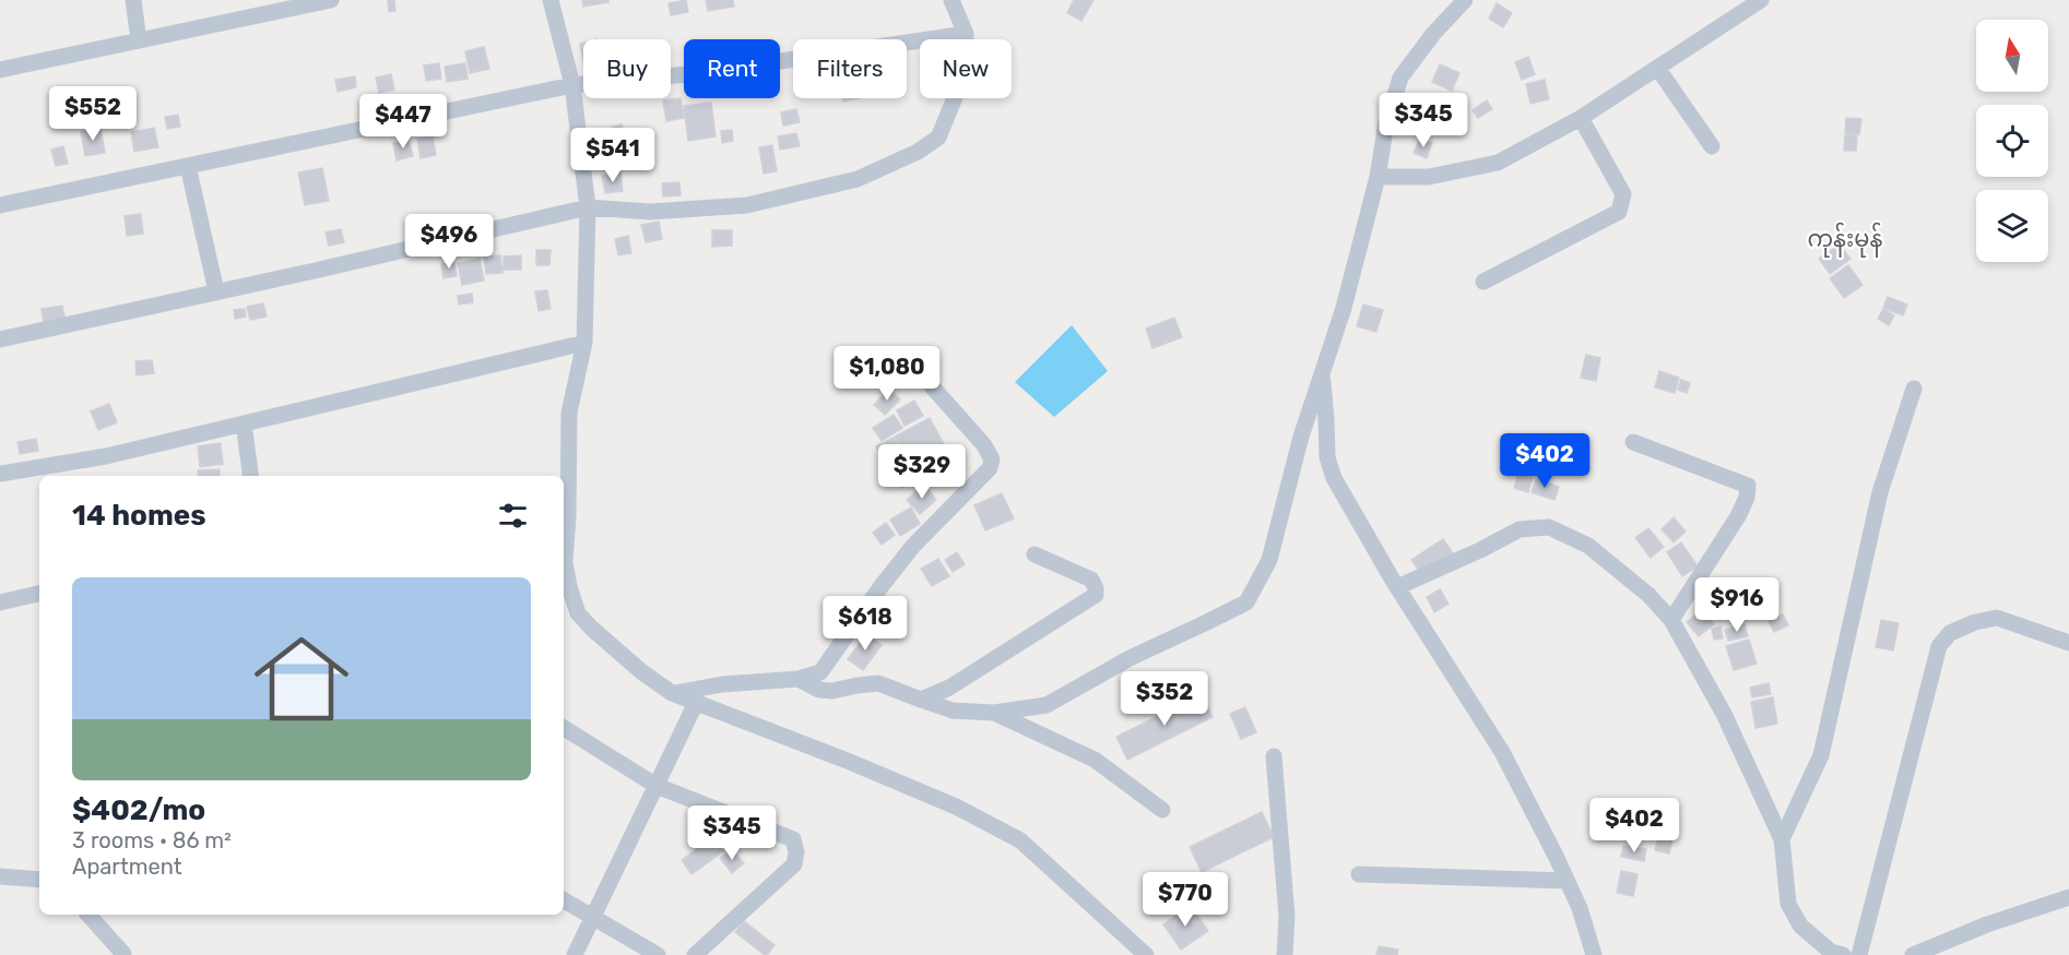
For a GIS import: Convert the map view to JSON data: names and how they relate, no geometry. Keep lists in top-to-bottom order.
{
  "districts": ["ကုန်းမုန်"],
  "north": "top",
  "page": {
    "chip": [
      "Buy",
      "Rent",
      "Filters",
      "New"
    ],
    "price": [
      "$552",
      "$345",
      "$447",
      "$541",
      "$496",
      "$1,080",
      "$402",
      "$329",
      "$916",
      "$618",
      "$352",
      "$402",
      "$345",
      "$770"
    ],
    "heading": "14 homes",
    "list": [
      {
        "name": "$402/mo",
        "note": "3 rooms · 86 m² · Apartment"
      }
    ]
  }
}
